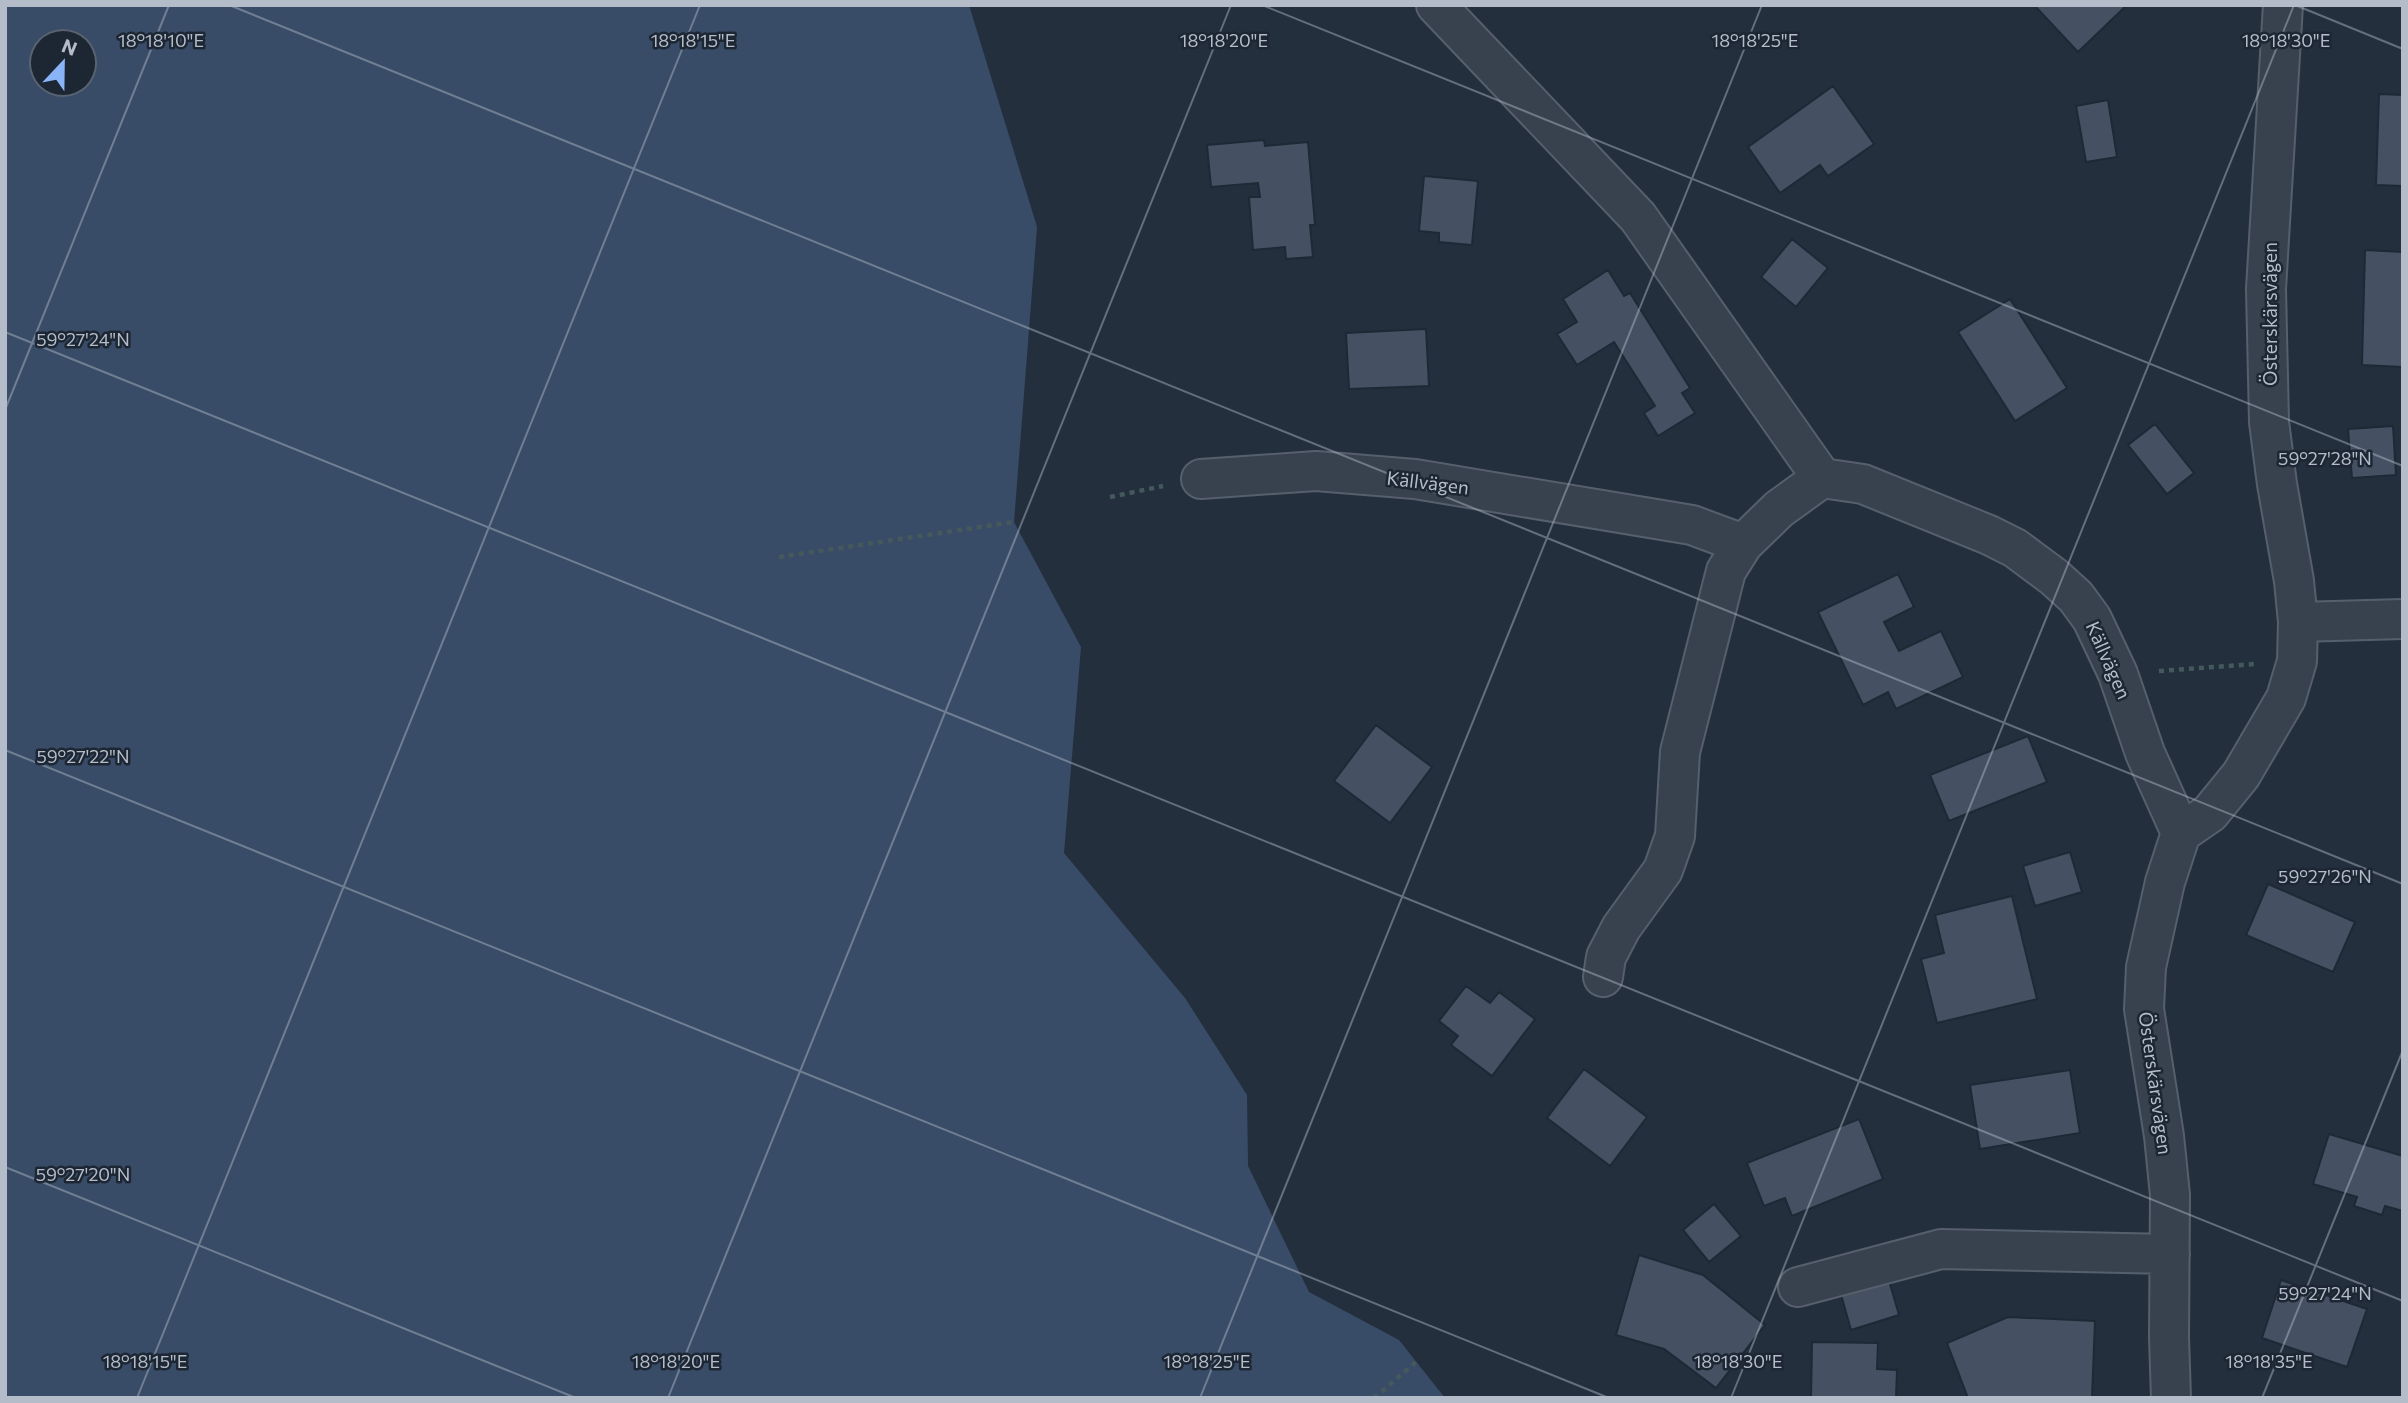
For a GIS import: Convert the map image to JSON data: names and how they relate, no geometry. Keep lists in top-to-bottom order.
{
  "streets": {
    "street": ["Österskärsvägen", "Källvägen"]
  },
  "crossings": [
    ["Österskärsvägen", "Källvägen"]
  ],
  "north": "top",
  "coordinates": [
    "18°18'10\"E",
    "18°18'15\"E",
    "18°18'20\"E",
    "18°18'25\"E",
    "18°18'30\"E",
    "59°27'24\"N",
    "59°27'28\"N",
    "59°27'22\"N",
    "59°27'26\"N",
    "59°27'20\"N",
    "18°18'35\"E"
  ]
}
